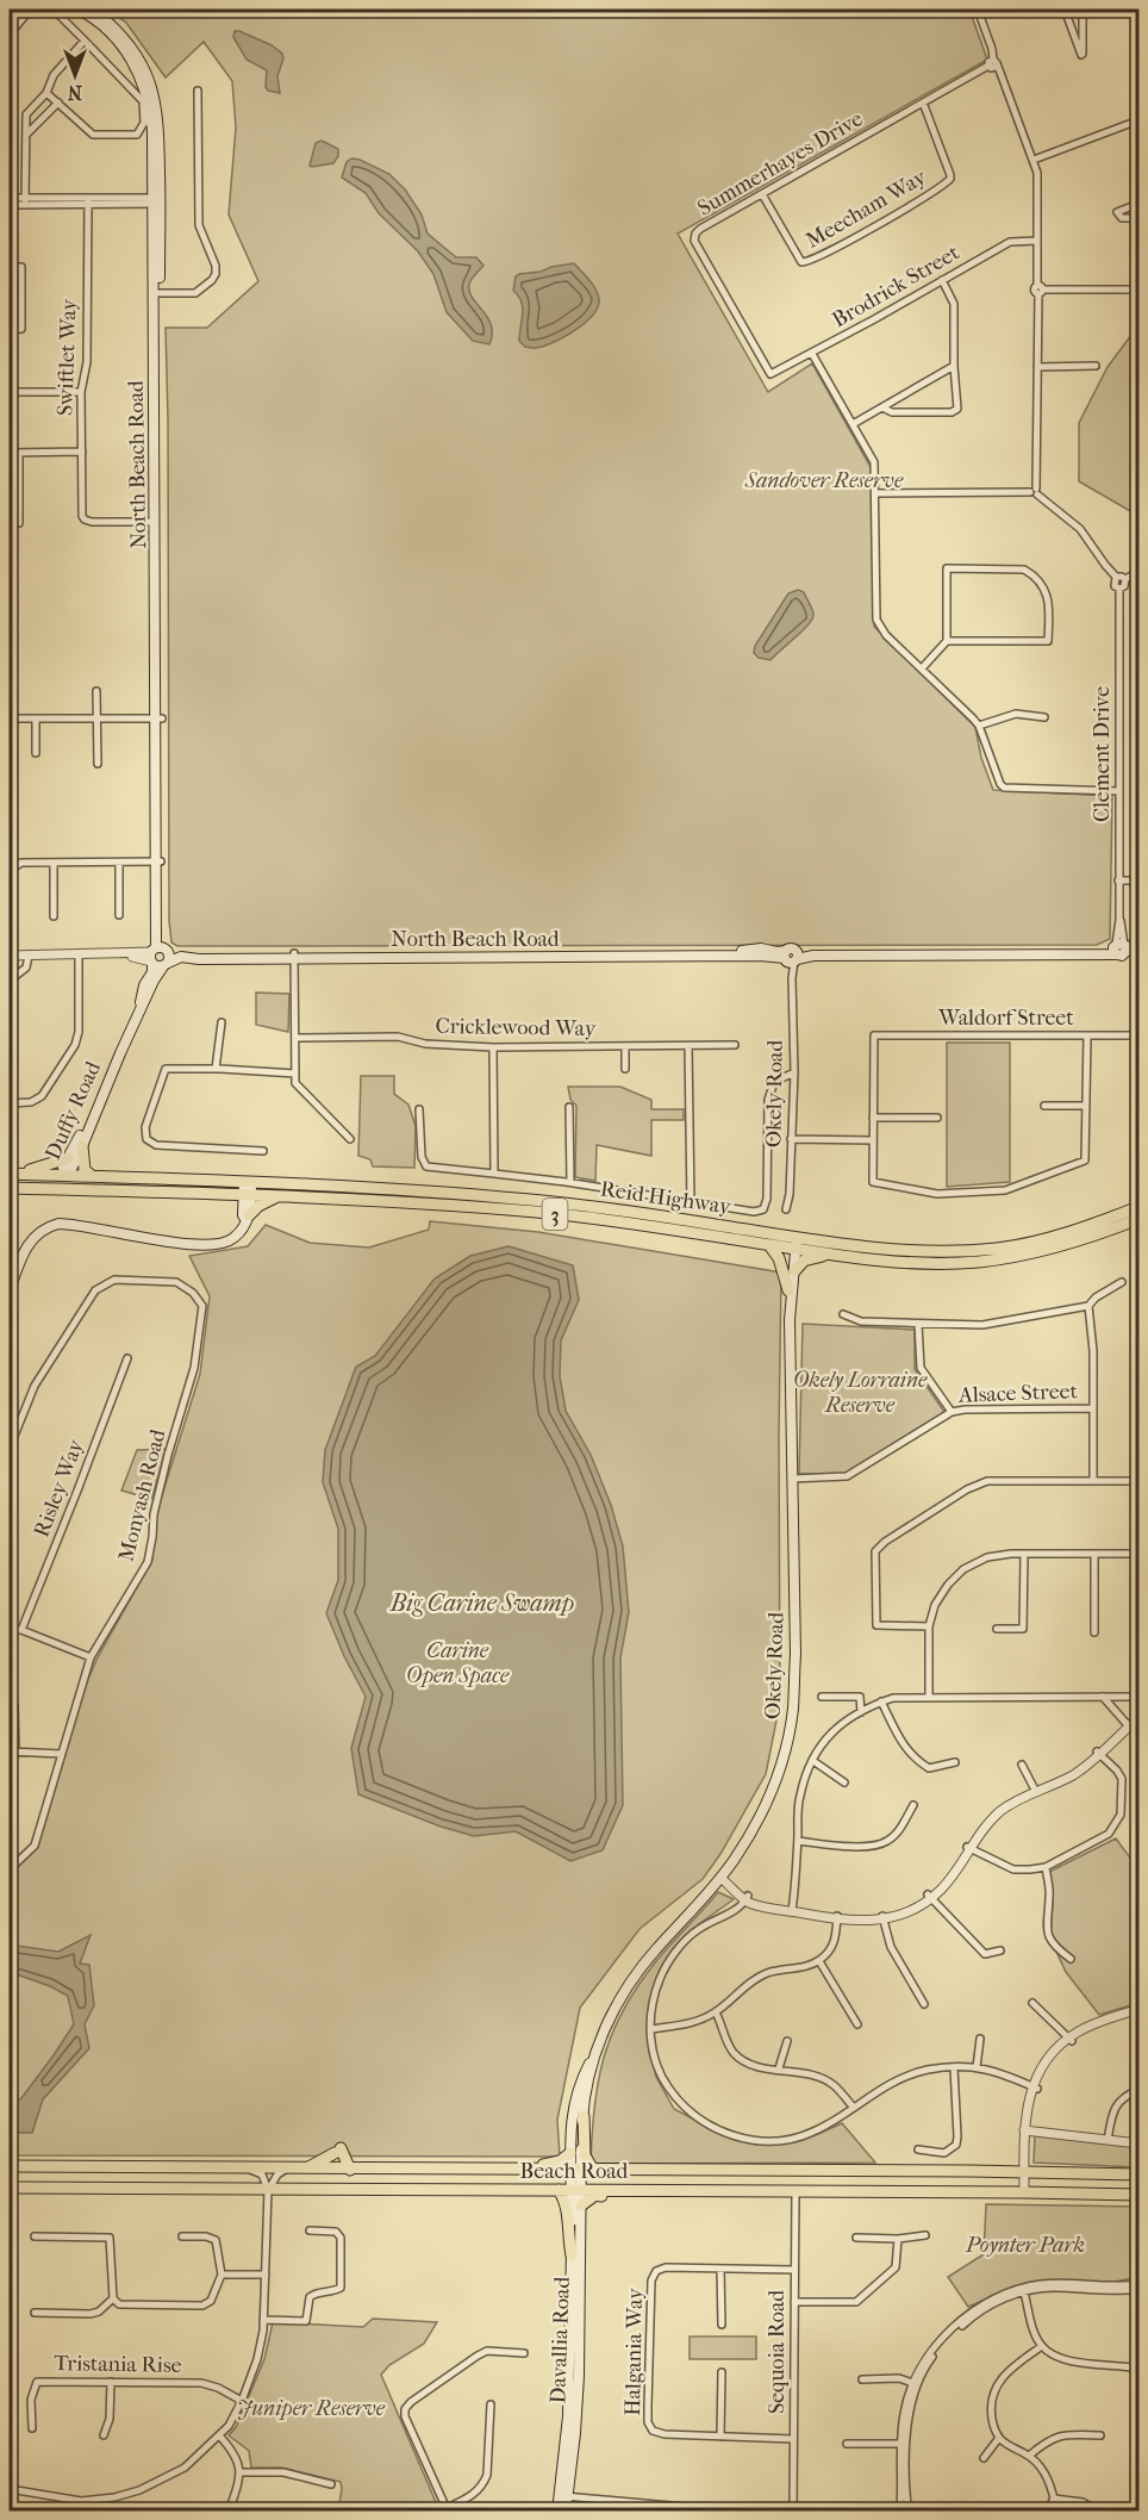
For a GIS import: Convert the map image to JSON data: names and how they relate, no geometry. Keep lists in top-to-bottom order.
{
  "streets": {
    "main road": [
      "North Beach Road",
      "Okely Road",
      "Duffy Road",
      "Reid Highway",
      "3",
      "Beach Road",
      "Davallia Road"
    ],
    "street": [
      "Summerhayes Drive",
      "Meecham Way",
      "Brodrick Street",
      "Swiftlet Way",
      "Clement Drive",
      "Waldorf Street",
      "Cricklewood Way",
      "Alsace Street",
      "Risley Way",
      "Monyash Road",
      "Halgania Way",
      "Sequoia Road",
      "Tristania Rise"
    ]
  },
  "crossings": [
    ["Summerhayes Drive", "Meecham Way"],
    ["Summerhayes Drive", "Brodrick Street"],
    ["North Beach Road", "Clement Drive"],
    ["North Beach Road", "Okely Road"],
    ["North Beach Road", "Duffy Road"],
    ["Okely Road", "Reid Highway"],
    ["Okely Road", "Alsace Street"],
    ["Okely Road", "Beach Road"],
    ["Okely Road", "Davallia Road"],
    ["Duffy Road", "Reid Highway"],
    ["Beach Road", "Davallia Road"],
    ["Beach Road", "Sequoia Road"],
    ["Halgania Way", "Sequoia Road"]
  ],
  "water": ["Big Carine Swamp"],
  "parks": [
    "Sandover Reserve",
    "Okely Lorraine Reserve",
    "Carine Open Space",
    "Poynter Park",
    "Juniper Reserve"
  ],
  "north": "bottom"
}
